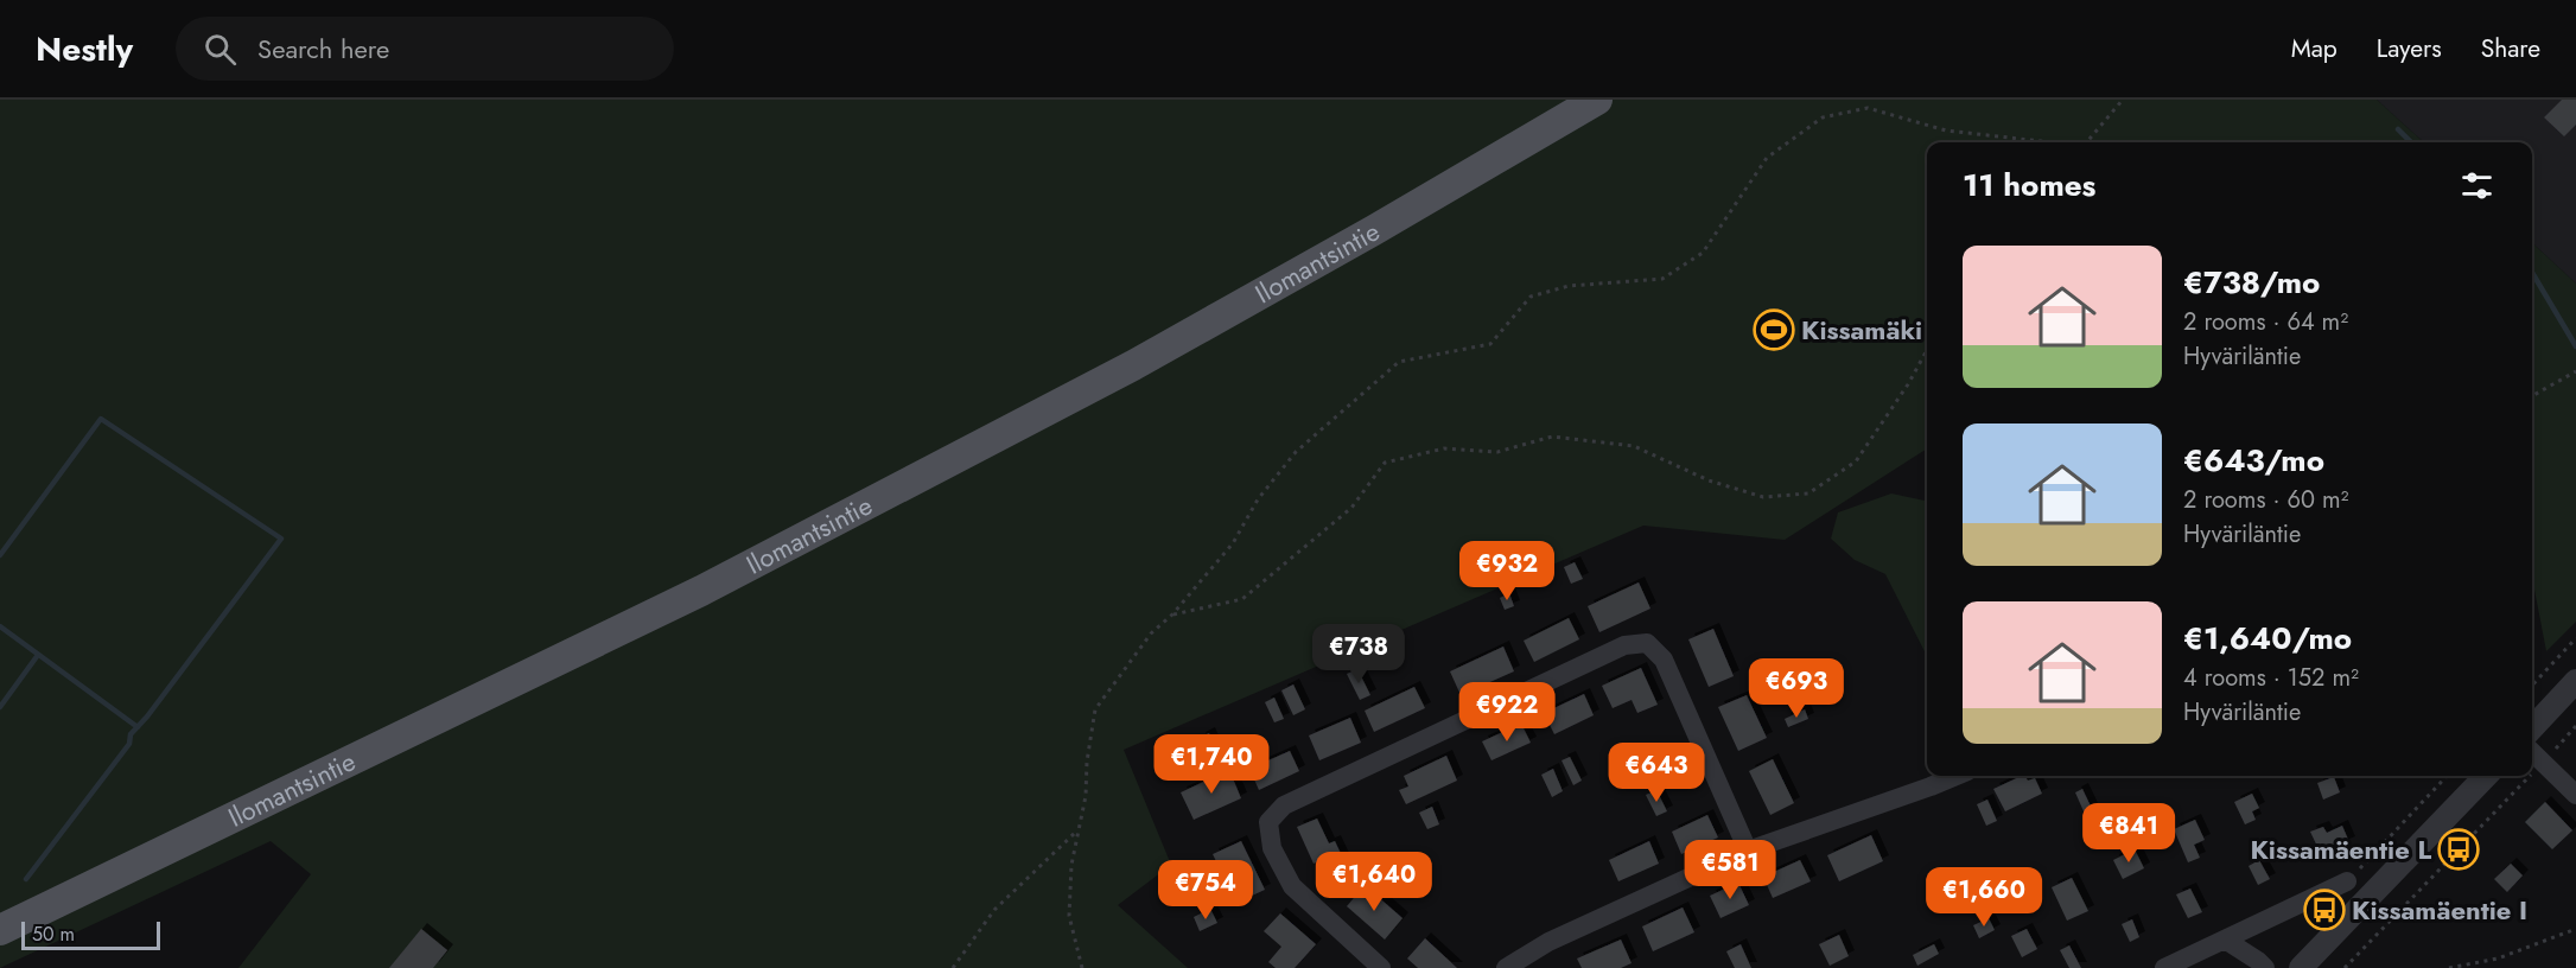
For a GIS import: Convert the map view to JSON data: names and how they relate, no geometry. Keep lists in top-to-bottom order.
{
  "streets": {
    "main road": ["Ilomantsintie"]
  },
  "places": {
    "sports": ["Kissamäki"],
    "bus stop": ["Kissamäentie L", "Kissamäentie I"]
  },
  "scale_bar": "50 m",
  "page": {
    "header": "Nestly",
    "search": "Search here",
    "nav": ["Map", "Layers", "Share"],
    "heading": "11 homes",
    "list": [
      {
        "name": "€738/mo",
        "note": "2 rooms · 64 m² · Hyväriläntie"
      },
      {
        "name": "€643/mo",
        "note": "2 rooms · 60 m² · Hyväriläntie"
      },
      {
        "name": "€1,640/mo",
        "note": "4 rooms · 152 m² · Hyväriläntie"
      }
    ],
    "price": [
      "€932",
      "€738",
      "€693",
      "€922",
      "€1,740",
      "€643",
      "€841",
      "€581",
      "€1,640",
      "€754",
      "€1,660"
    ],
    "scale": "50 m"
  }
}
